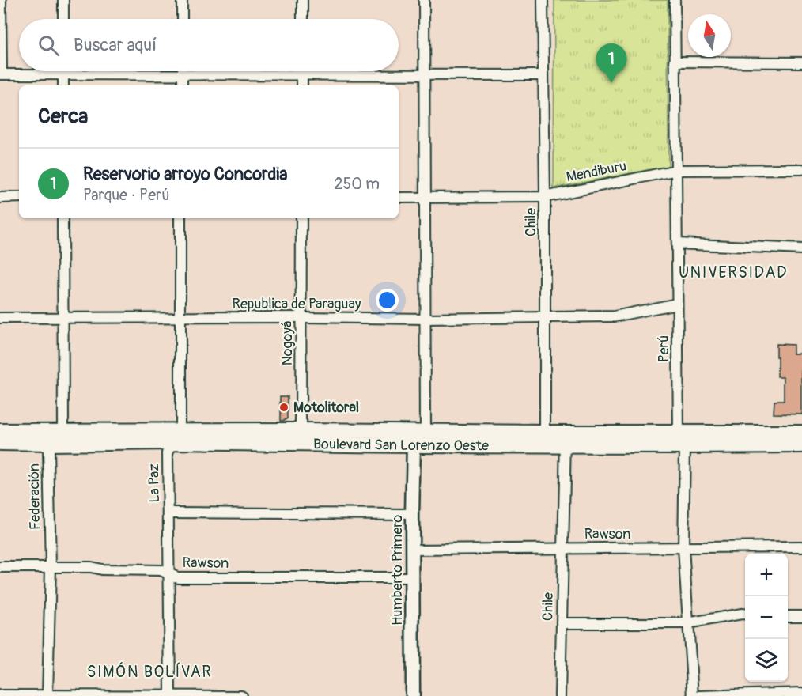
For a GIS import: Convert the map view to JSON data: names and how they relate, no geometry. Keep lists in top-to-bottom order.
{
  "streets": {
    "main road": ["Boulevard San Lorenzo Oeste"],
    "street": [
      "Mendiburu",
      "Chile",
      "Republica de Paraguay",
      "Nogoyá",
      "Perú",
      "La Paz",
      "Federación",
      "Rawson",
      "Humberto Primero"
    ]
  },
  "crossings": [
    ["Mendiburu", "Chile"],
    ["Mendiburu", "Perú"],
    ["Chile", "Republica de Paraguay"],
    ["Chile", "Boulevard San Lorenzo Oeste"],
    ["Chile", "Rawson"],
    ["Republica de Paraguay", "Nogoyá"],
    ["Republica de Paraguay", "Perú"],
    ["Republica de Paraguay", "La Paz"],
    ["Nogoyá", "Boulevard San Lorenzo Oeste"],
    ["Perú", "Boulevard San Lorenzo Oeste"],
    ["Perú", "Rawson"],
    ["Boulevard San Lorenzo Oeste", "La Paz"],
    ["Boulevard San Lorenzo Oeste", "Federación"],
    ["Boulevard San Lorenzo Oeste", "Humberto Primero"],
    ["La Paz", "Rawson"],
    ["Federación", "Rawson"],
    ["Rawson", "Humberto Primero"]
  ],
  "districts": ["UNIVERSIDAD", "SIMÓN BOLÍVAR"],
  "places": ["Motolitoral"],
  "north": "top",
  "page": {
    "search": "Buscar aquí",
    "pins": "1",
    "heading": "Cerca",
    "list": [
      {
        "mark": "1",
        "name": "Reservorio arroyo Concordia",
        "note": "Parque · Perú",
        "value": "250 m"
      }
    ],
    "map_buttons": ["+", "−"]
  }
}
